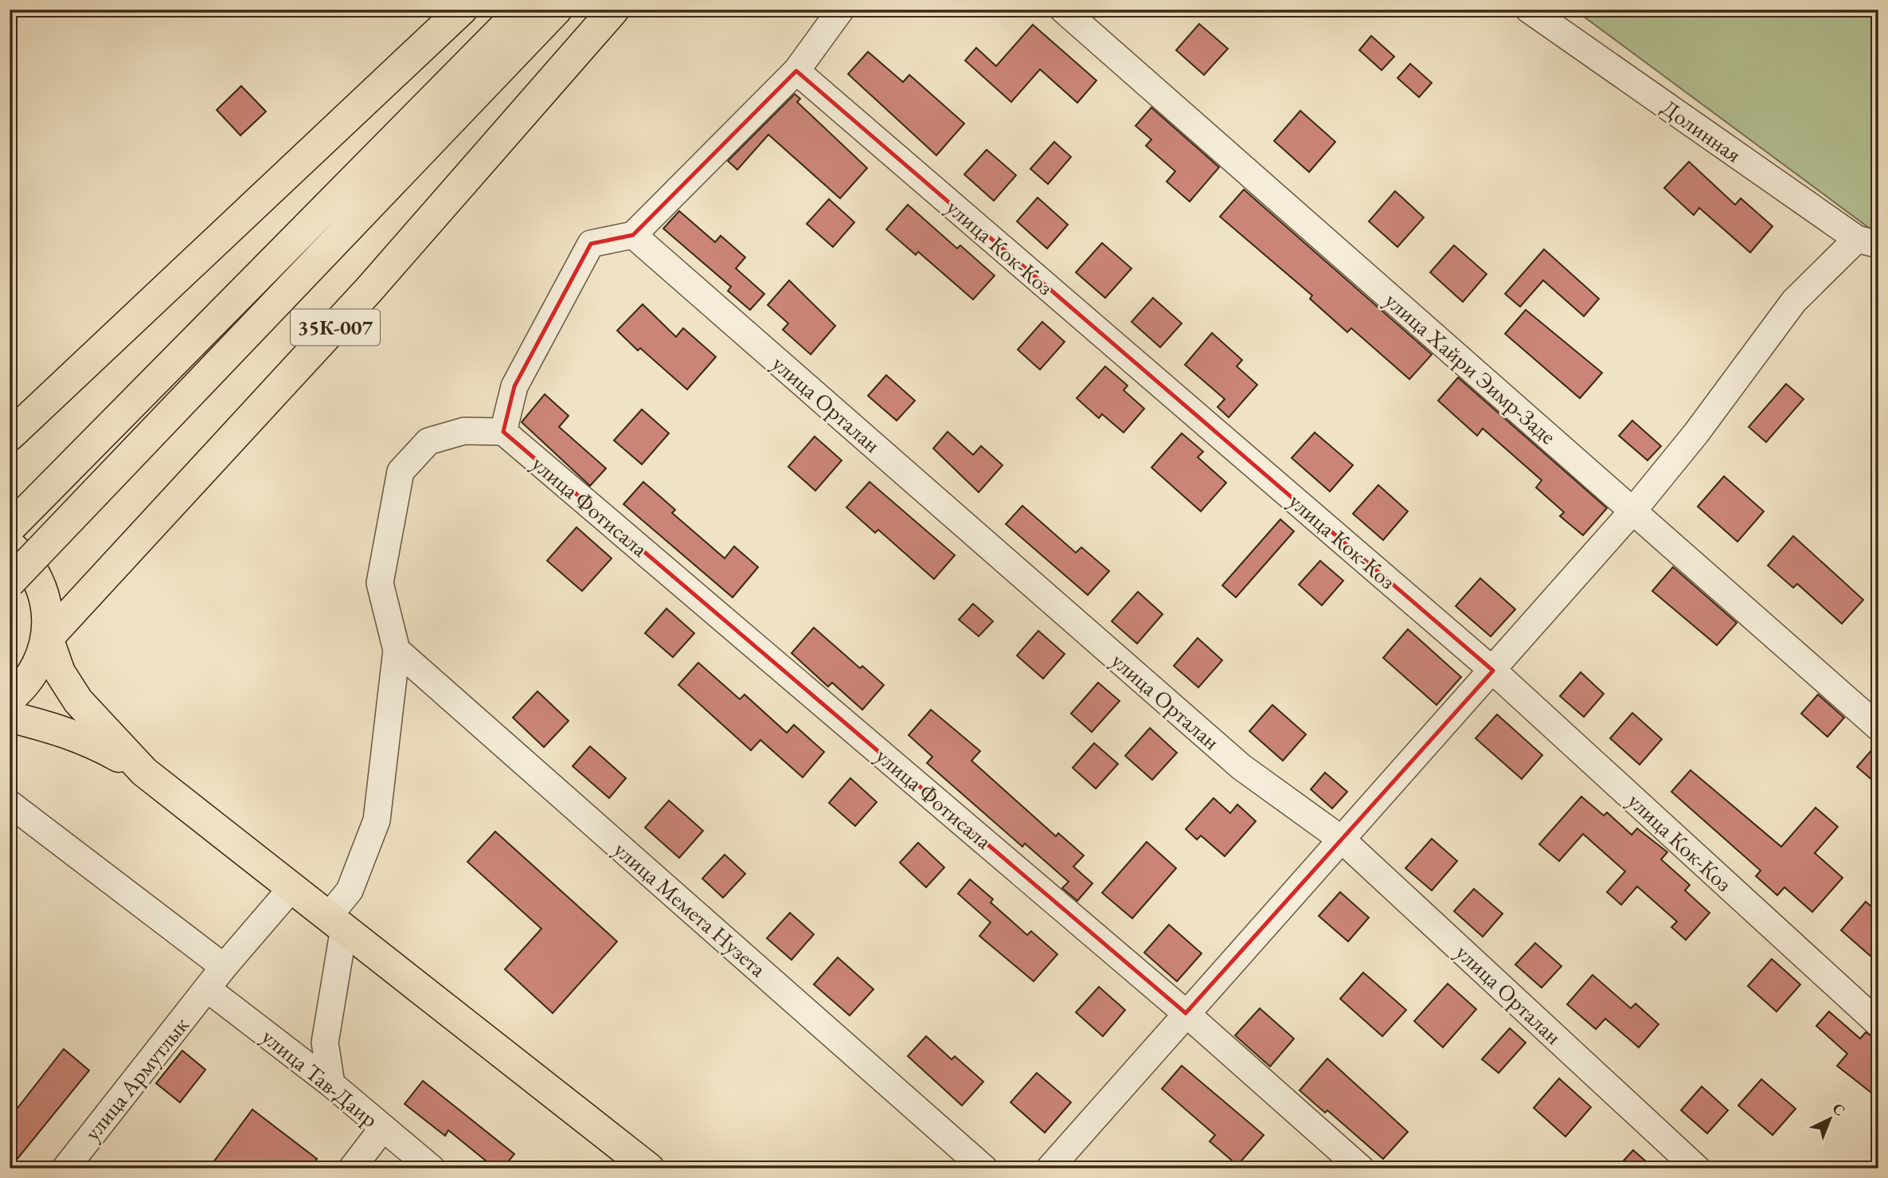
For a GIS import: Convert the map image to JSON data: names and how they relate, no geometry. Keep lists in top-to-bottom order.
{
  "streets": {
    "main road": ["35К-007"],
    "street": [
      "Долинная",
      "улица Кок-Коз",
      "улица Хайри Эимр-Заде",
      "улица Орталан",
      "улица Фотисала",
      "улица Мемета Нузета",
      "улица Тав-Даир",
      "улица Армутлык"
    ]
  },
  "crossings": [
    ["улица Тав-Даир", "улица Армутлык"]
  ],
  "north": "top right"
}
